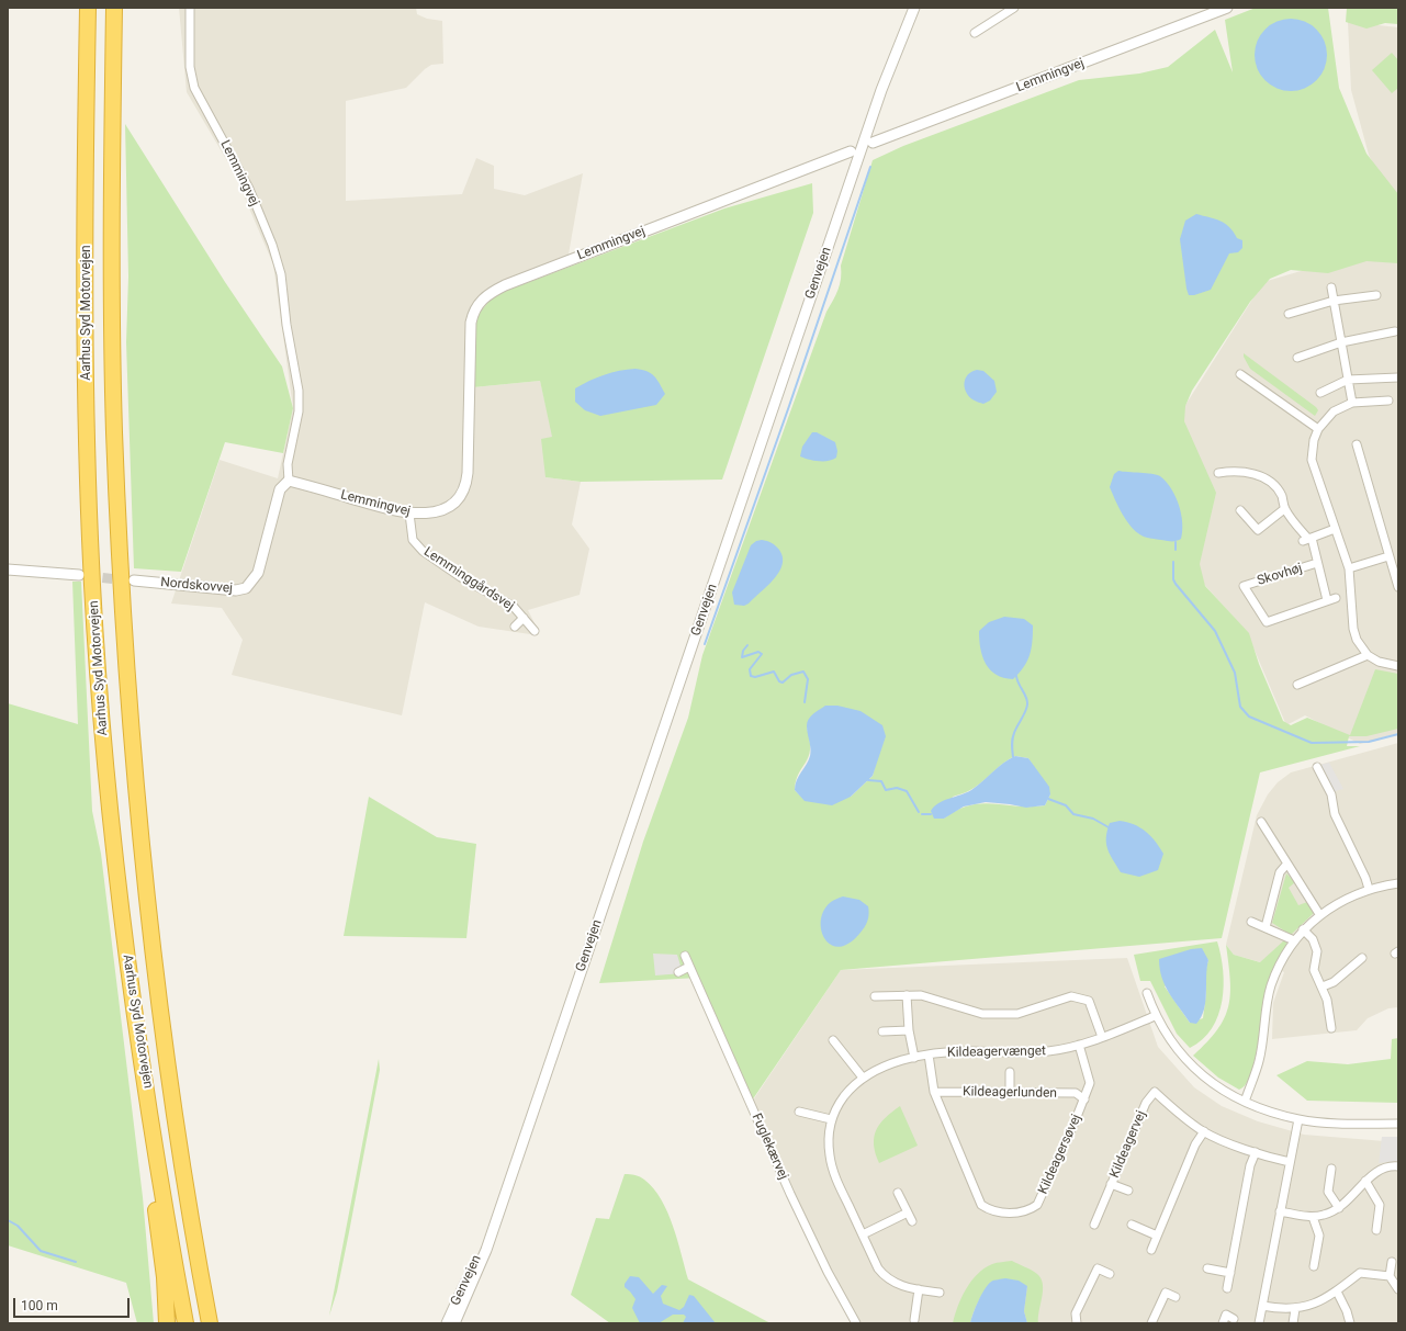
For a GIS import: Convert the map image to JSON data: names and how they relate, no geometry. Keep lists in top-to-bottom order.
{
  "streets": {
    "highway": ["Aarhus Syd Motorvejen"],
    "street": [
      "Lemmingvej",
      "Genvejen",
      "Skovhøj",
      "Lemminggårdsvej",
      "Nordskovvej",
      "Kildeagervænget",
      "Kildeagerlunden",
      "Kildeagervej",
      "Fuglekærvej",
      "Kildeagersøvej"
    ]
  },
  "crossings": [
    ["Lemmingvej", "Lemminggårdsvej"],
    ["Lemmingvej", "Nordskovvej"],
    ["Kildeagervænget", "Kildeagersøvej"],
    ["Kildeagerlunden", "Kildeagersøvej"]
  ],
  "scale_bar": "100 m"
}
